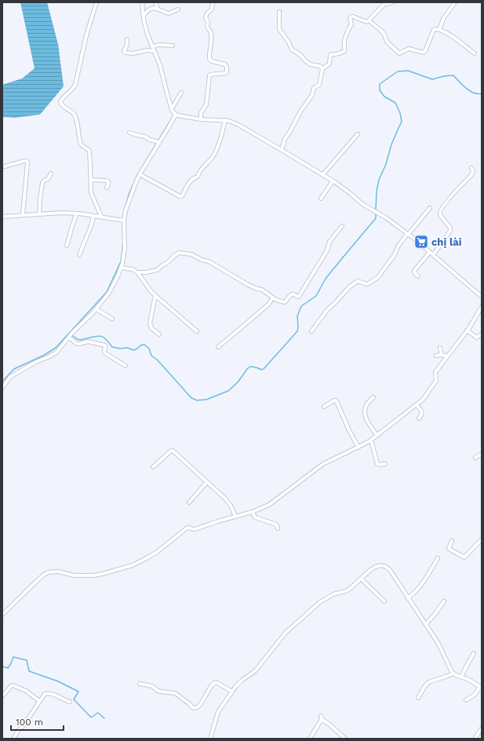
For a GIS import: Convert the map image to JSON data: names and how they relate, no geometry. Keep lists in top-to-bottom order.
{
  "places": {
    "supermarket": ["chị lài"]
  },
  "scale_bar": "100 m"
}
